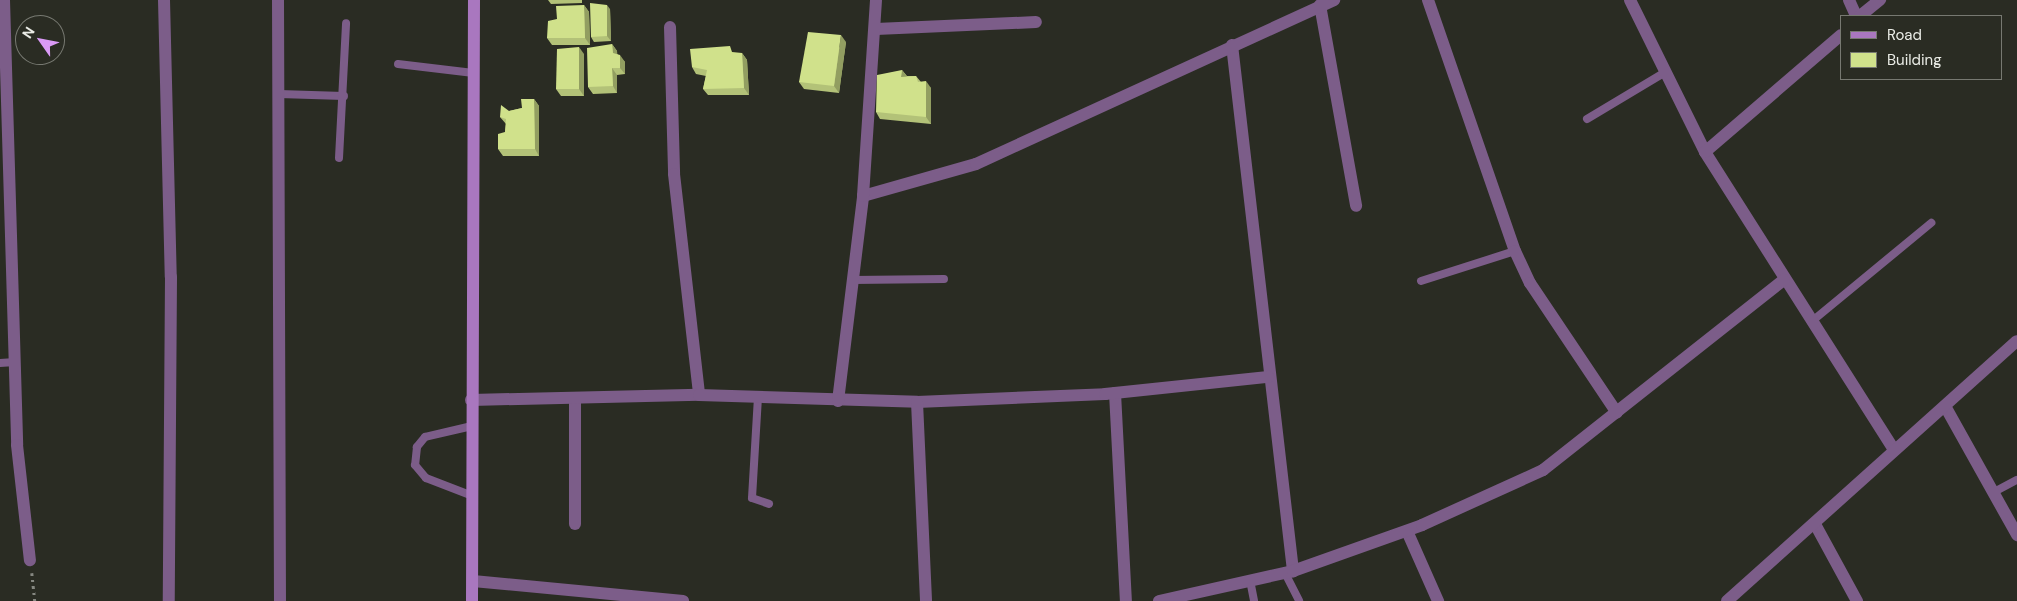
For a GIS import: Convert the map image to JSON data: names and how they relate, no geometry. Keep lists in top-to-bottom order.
{
  "legend": ["Road", "Building"],
  "north": "top left"
}
